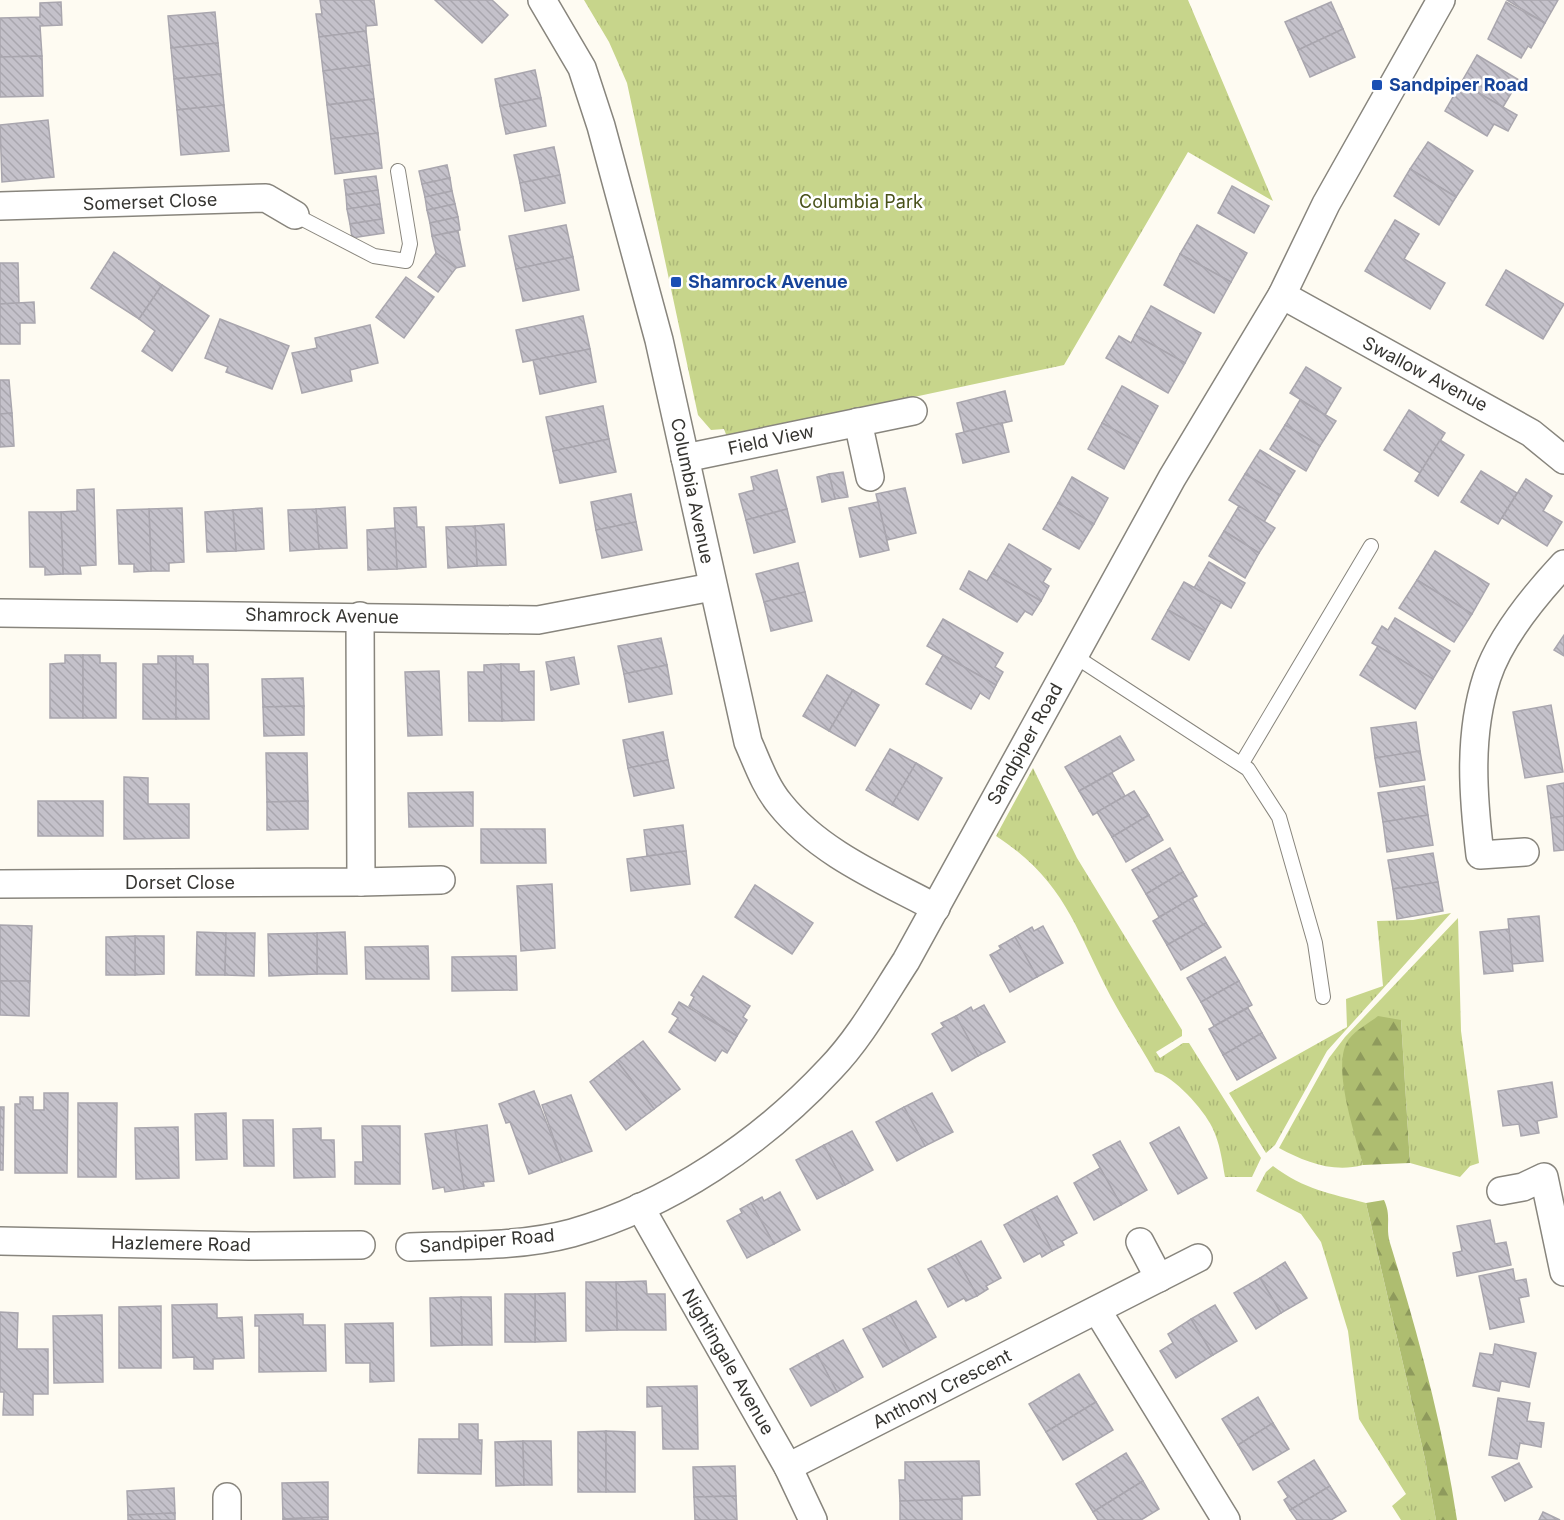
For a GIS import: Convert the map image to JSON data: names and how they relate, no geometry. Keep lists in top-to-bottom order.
{
  "streets": {
    "street": [
      "Somerset Close",
      "Swallow Avenue",
      "Field View",
      "Columbia Avenue",
      "Shamrock Avenue",
      "Sandpiper Road",
      "Dorset Close",
      "Hazlemere Road",
      "Nightingale Avenue",
      "Anthony Crescent"
    ]
  },
  "crossings": [
    ["Swallow Avenue", "Sandpiper Road"],
    ["Field View", "Columbia Avenue"],
    ["Columbia Avenue", "Shamrock Avenue"],
    ["Columbia Avenue", "Sandpiper Road"],
    ["Sandpiper Road", "Nightingale Avenue"],
    ["Nightingale Avenue", "Anthony Crescent"]
  ],
  "parks": ["Columbia Park"],
  "places": {
    "transit": ["Sandpiper Road", "Shamrock Avenue"]
  }
}
